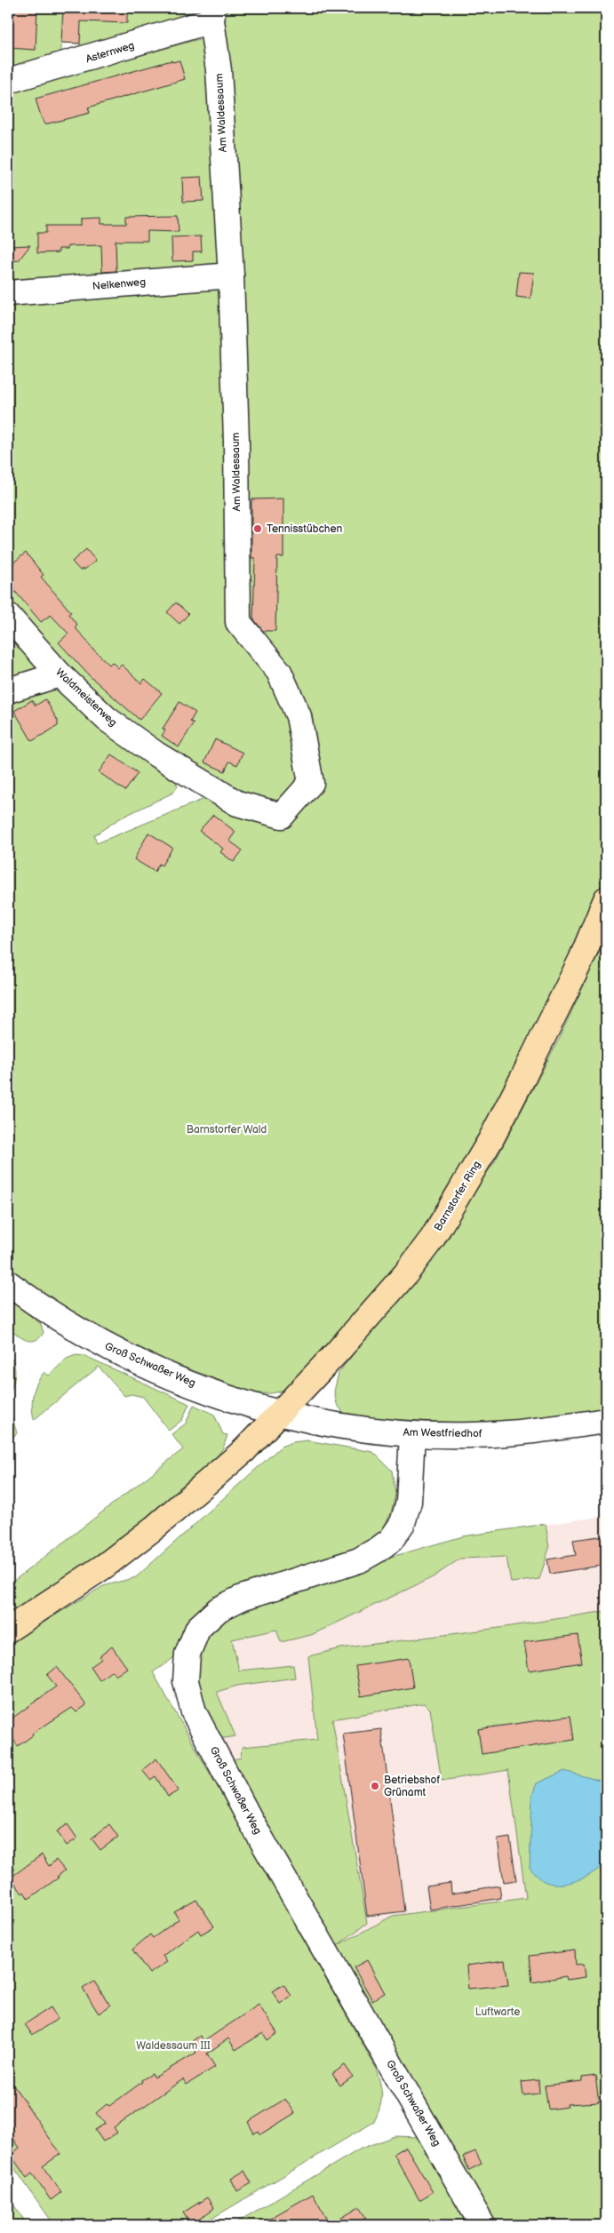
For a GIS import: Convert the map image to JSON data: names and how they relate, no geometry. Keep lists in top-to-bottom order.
{
  "streets": {
    "main road": ["Barnstorfer Ring"],
    "street": [
      "Asternweg",
      "Am Waldessaum",
      "Nelkenweg",
      "Waldmeisterweg",
      "Groß Schwaßer Weg",
      "Am Westfriedhof"
    ]
  },
  "crossings": [
    ["Asternweg", "Am Waldessaum"],
    ["Am Waldessaum", "Nelkenweg"],
    ["Am Waldessaum", "Waldmeisterweg"],
    ["Barnstorfer Ring", "Groß Schwaßer Weg"],
    ["Barnstorfer Ring", "Am Westfriedhof"],
    ["Groß Schwaßer Weg", "Am Westfriedhof"]
  ],
  "parks": ["Barnstorfer Wald", "Luftwarte", "Waldessaum III"],
  "places": ["Tennisstübchen", "Betriebshof Grünamt"]
}
